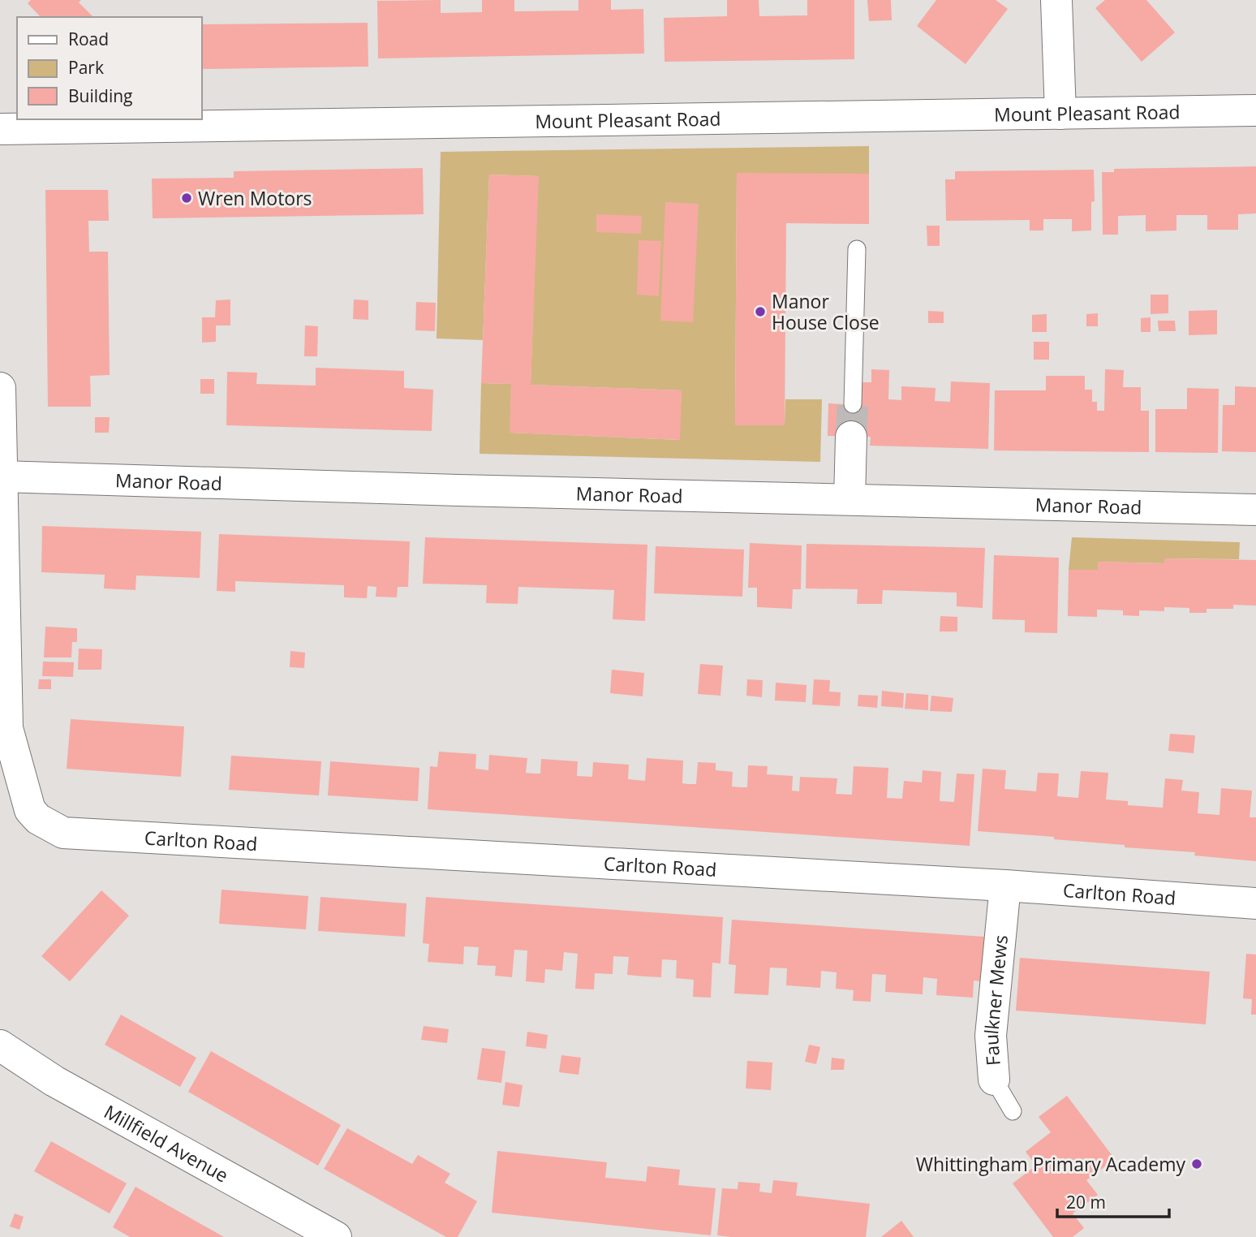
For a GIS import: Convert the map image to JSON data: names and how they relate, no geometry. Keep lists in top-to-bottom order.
{
  "streets": {
    "street": [
      "Mount Pleasant Road",
      "Manor Road",
      "Carlton Road",
      "Faulkner Mews",
      "Millfield Avenue"
    ]
  },
  "crossings": [
    ["Manor Road", "Carlton Road"],
    ["Carlton Road", "Faulkner Mews"]
  ],
  "places": ["Wren Motors", "Manor House Close", "Whittingham Primary Academy"],
  "legend": ["Road", "Park", "Building"],
  "scale_bar": "20 m"
}
